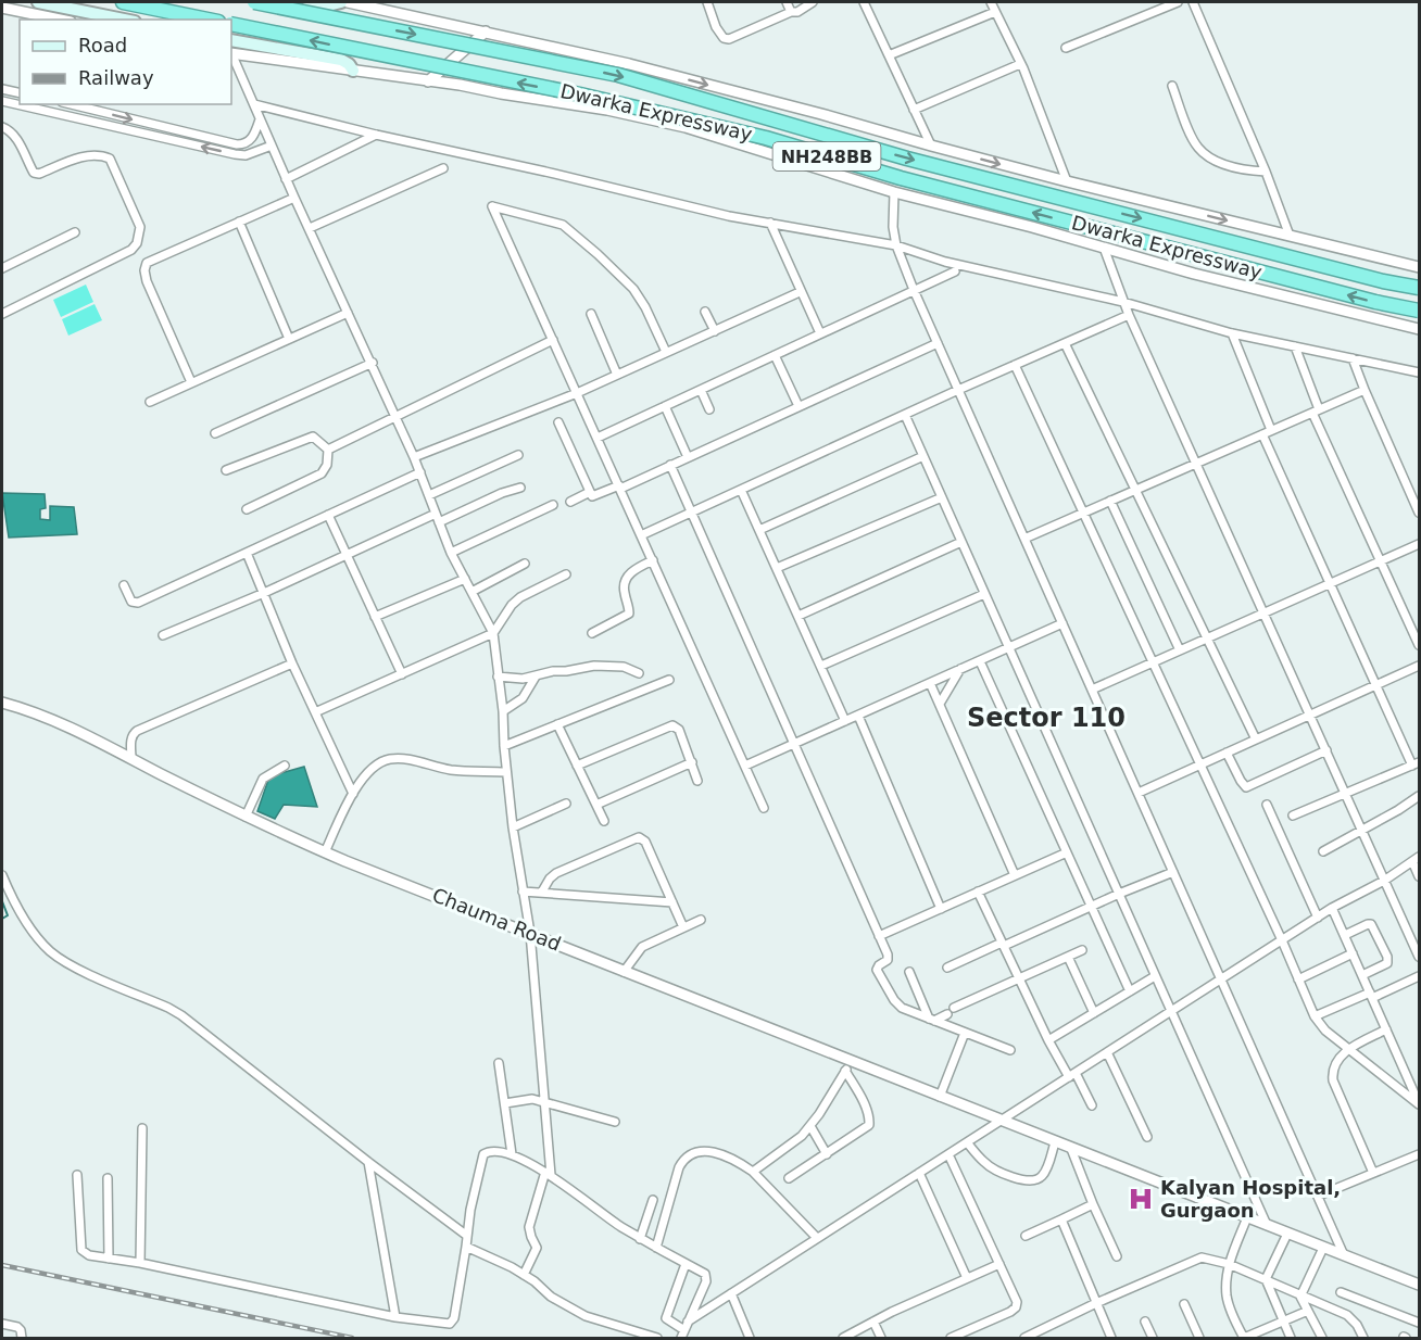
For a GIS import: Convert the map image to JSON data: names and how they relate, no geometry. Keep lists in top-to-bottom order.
{
  "streets": {
    "highway": ["Dwarka Expressway", "NH248BB"],
    "street": ["Chauma Road"]
  },
  "districts": ["Sector 110"],
  "places": {
    "hospital": ["Kalyan Hospital, Gurgaon"]
  },
  "legend": ["Road", "Railway"]
}
